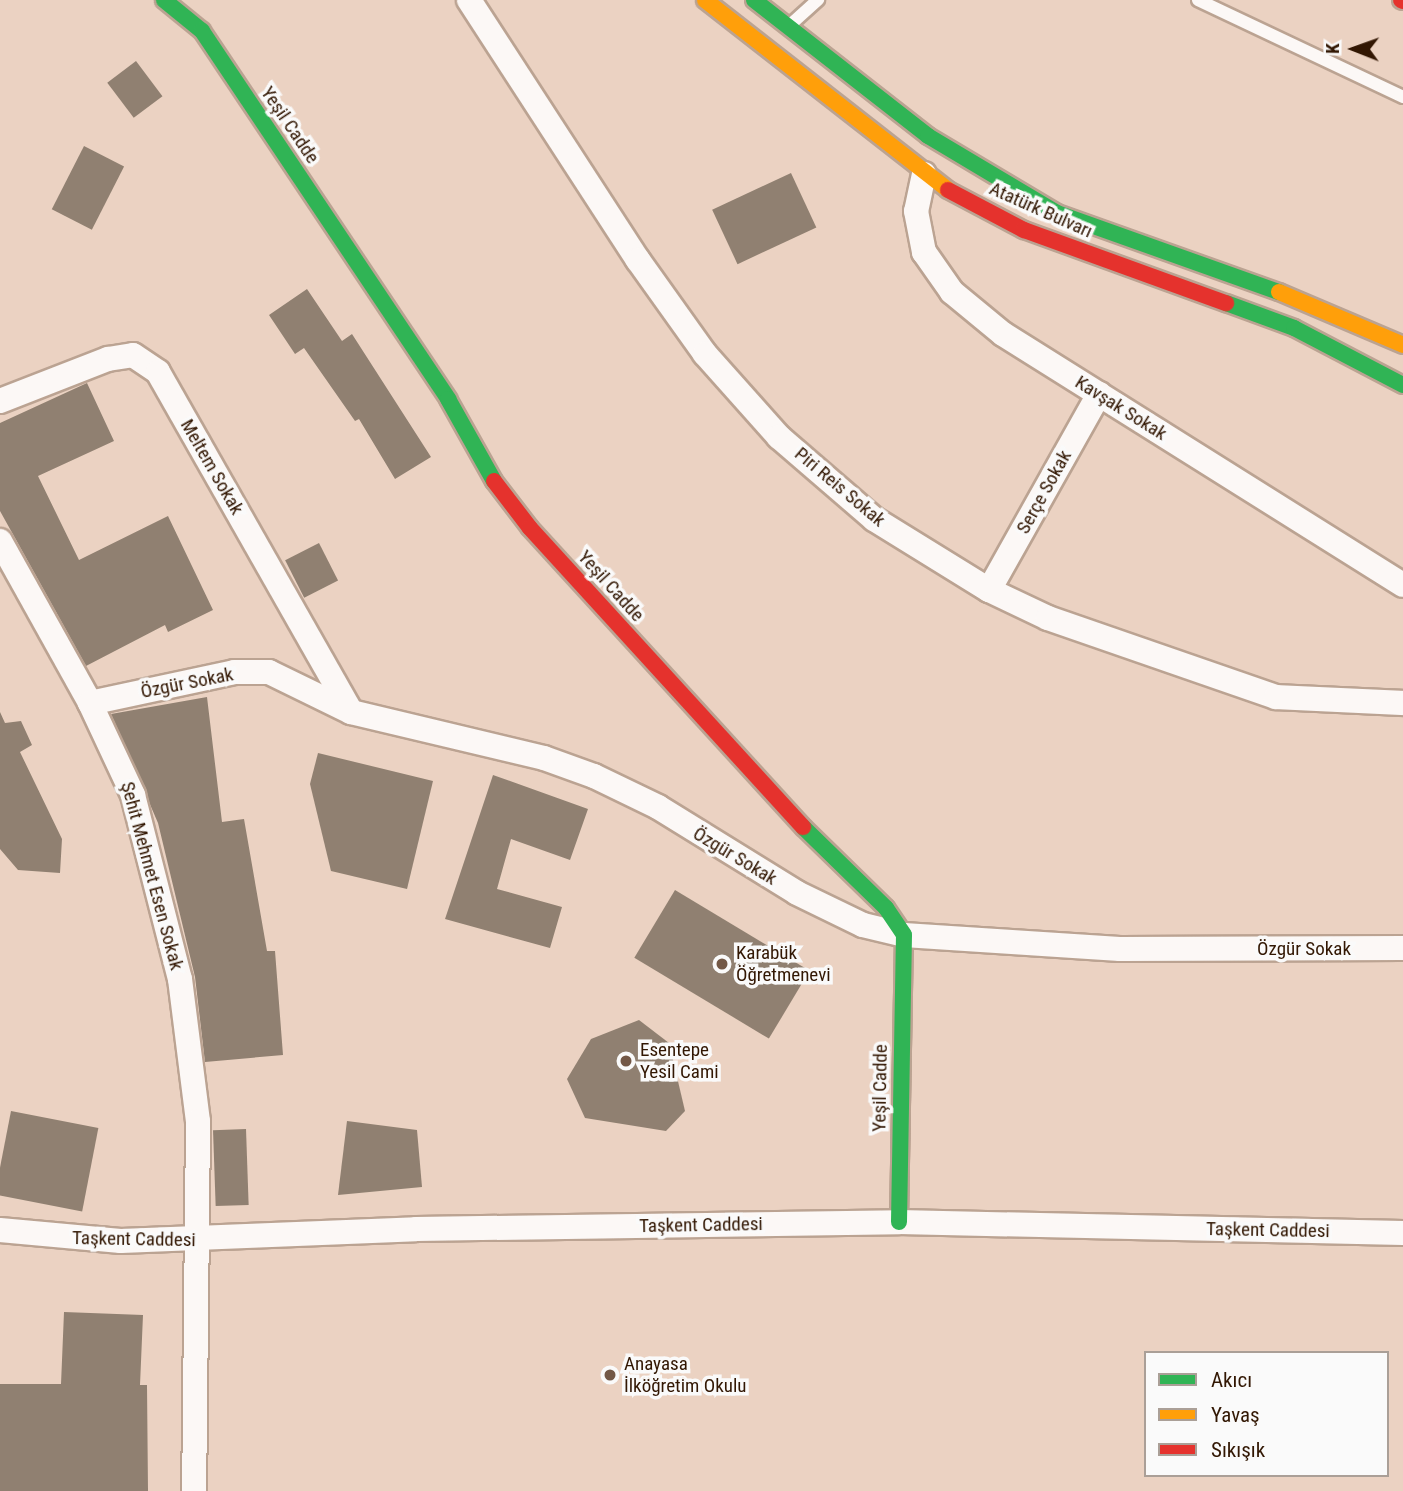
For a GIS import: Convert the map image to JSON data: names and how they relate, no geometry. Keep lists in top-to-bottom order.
{
  "streets": {
    "main road": ["Yeşil Cadde", "Atatürk Bulvarı"],
    "street": [
      "Kavşak Sokak",
      "Meltem Sokak",
      "Piri Reis Sokak",
      "Serçe Sokak",
      "Özgür Sokak",
      "Şehit Mehmet Esen Sokak",
      "Taşkent Caddesi"
    ]
  },
  "crossings": [
    ["Yeşil Cadde", "Özgür Sokak"],
    ["Yeşil Cadde", "Taşkent Caddesi"],
    ["Atatürk Bulvarı", "Kavşak Sokak"],
    ["Kavşak Sokak", "Serçe Sokak"],
    ["Meltem Sokak", "Özgür Sokak"],
    ["Piri Reis Sokak", "Serçe Sokak"],
    ["Özgür Sokak", "Şehit Mehmet Esen Sokak"],
    ["Şehit Mehmet Esen Sokak", "Taşkent Caddesi"]
  ],
  "places": ["Karabük Öğretmenevi", "Esentepe Yesil Cami", "Anayasa İlköğretim Okulu"],
  "legend": ["Akıcı", "Yavaş", "Sıkışık"],
  "north": "left"
}
